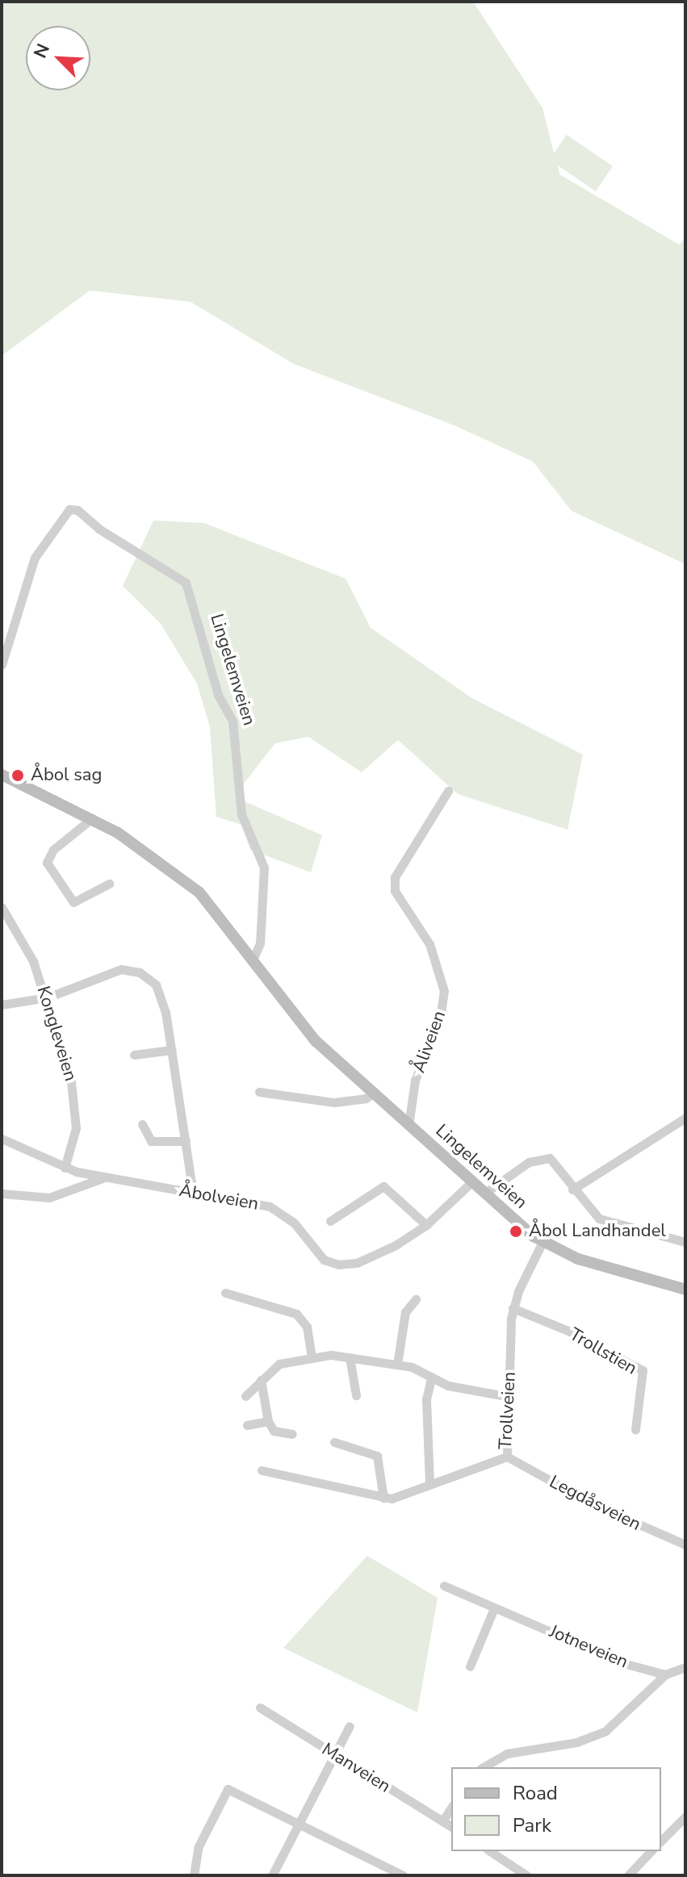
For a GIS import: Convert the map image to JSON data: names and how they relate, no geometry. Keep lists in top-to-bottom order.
{
  "streets": {
    "main road": ["Lingelemveien"],
    "street": [
      "Kongleveien",
      "Åliveien",
      "Åbolveien",
      "Trollstien",
      "Trollveien",
      "Legdåsveien",
      "Jotneveien",
      "Manveien"
    ]
  },
  "crossings": [
    ["Lingelemveien", "Åliveien"],
    ["Lingelemveien", "Åbolveien"],
    ["Lingelemveien", "Trollveien"],
    ["Kongleveien", "Åbolveien"],
    ["Trollstien", "Trollveien"],
    ["Trollveien", "Legdåsveien"]
  ],
  "places": ["Åbol sag", "Åbol Landhandel"],
  "legend": ["Road", "Park"],
  "north": "top left"
}
